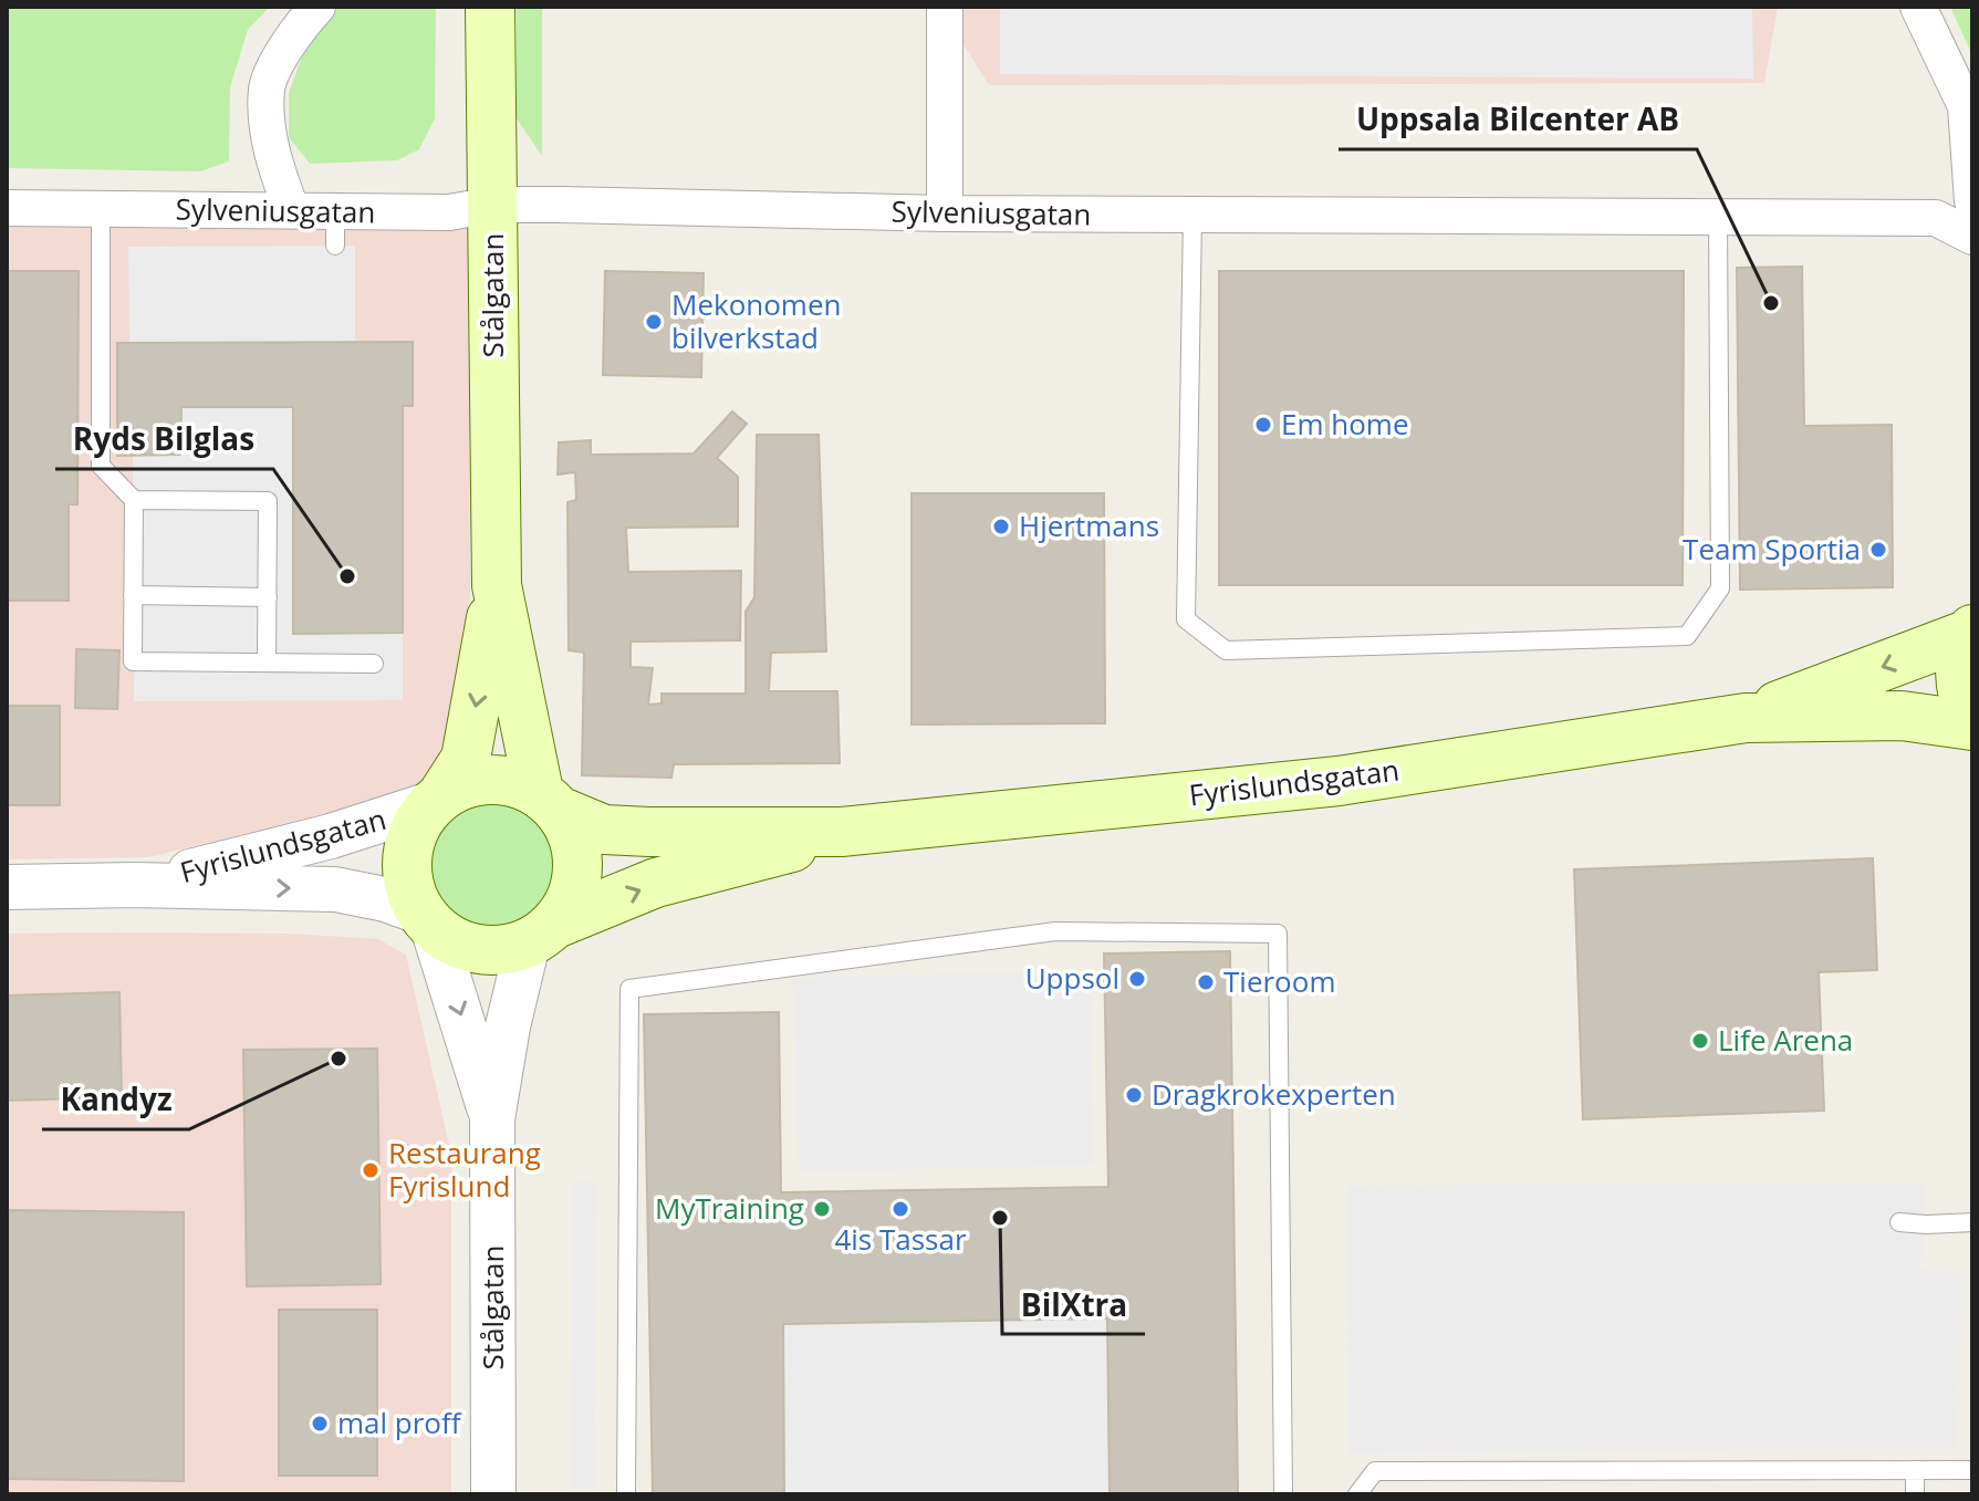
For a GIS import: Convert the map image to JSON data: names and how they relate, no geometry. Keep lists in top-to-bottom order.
{
  "streets": {
    "main road": ["Stålgatan", "Fyrislundsgatan"],
    "street": ["Sylveniusgatan"]
  },
  "crossings": [
    ["Sylveniusgatan", "Stålgatan"],
    ["Stålgatan", "Fyrislundsgatan"]
  ],
  "places": [
    "Uppsala Bilcenter AB",
    "Mekonomen bilverkstad",
    "Em home",
    "Hjertmans",
    "Team Sportia",
    "Ryds Bilglas",
    "Uppsol",
    "Tieroom",
    "Life Arena",
    "Kandyz",
    "Dragkrokexperten",
    "Restaurang Fyrislund",
    "MyTraining",
    "4is Tassar",
    "BilXtra",
    "mal proff"
  ]
}
